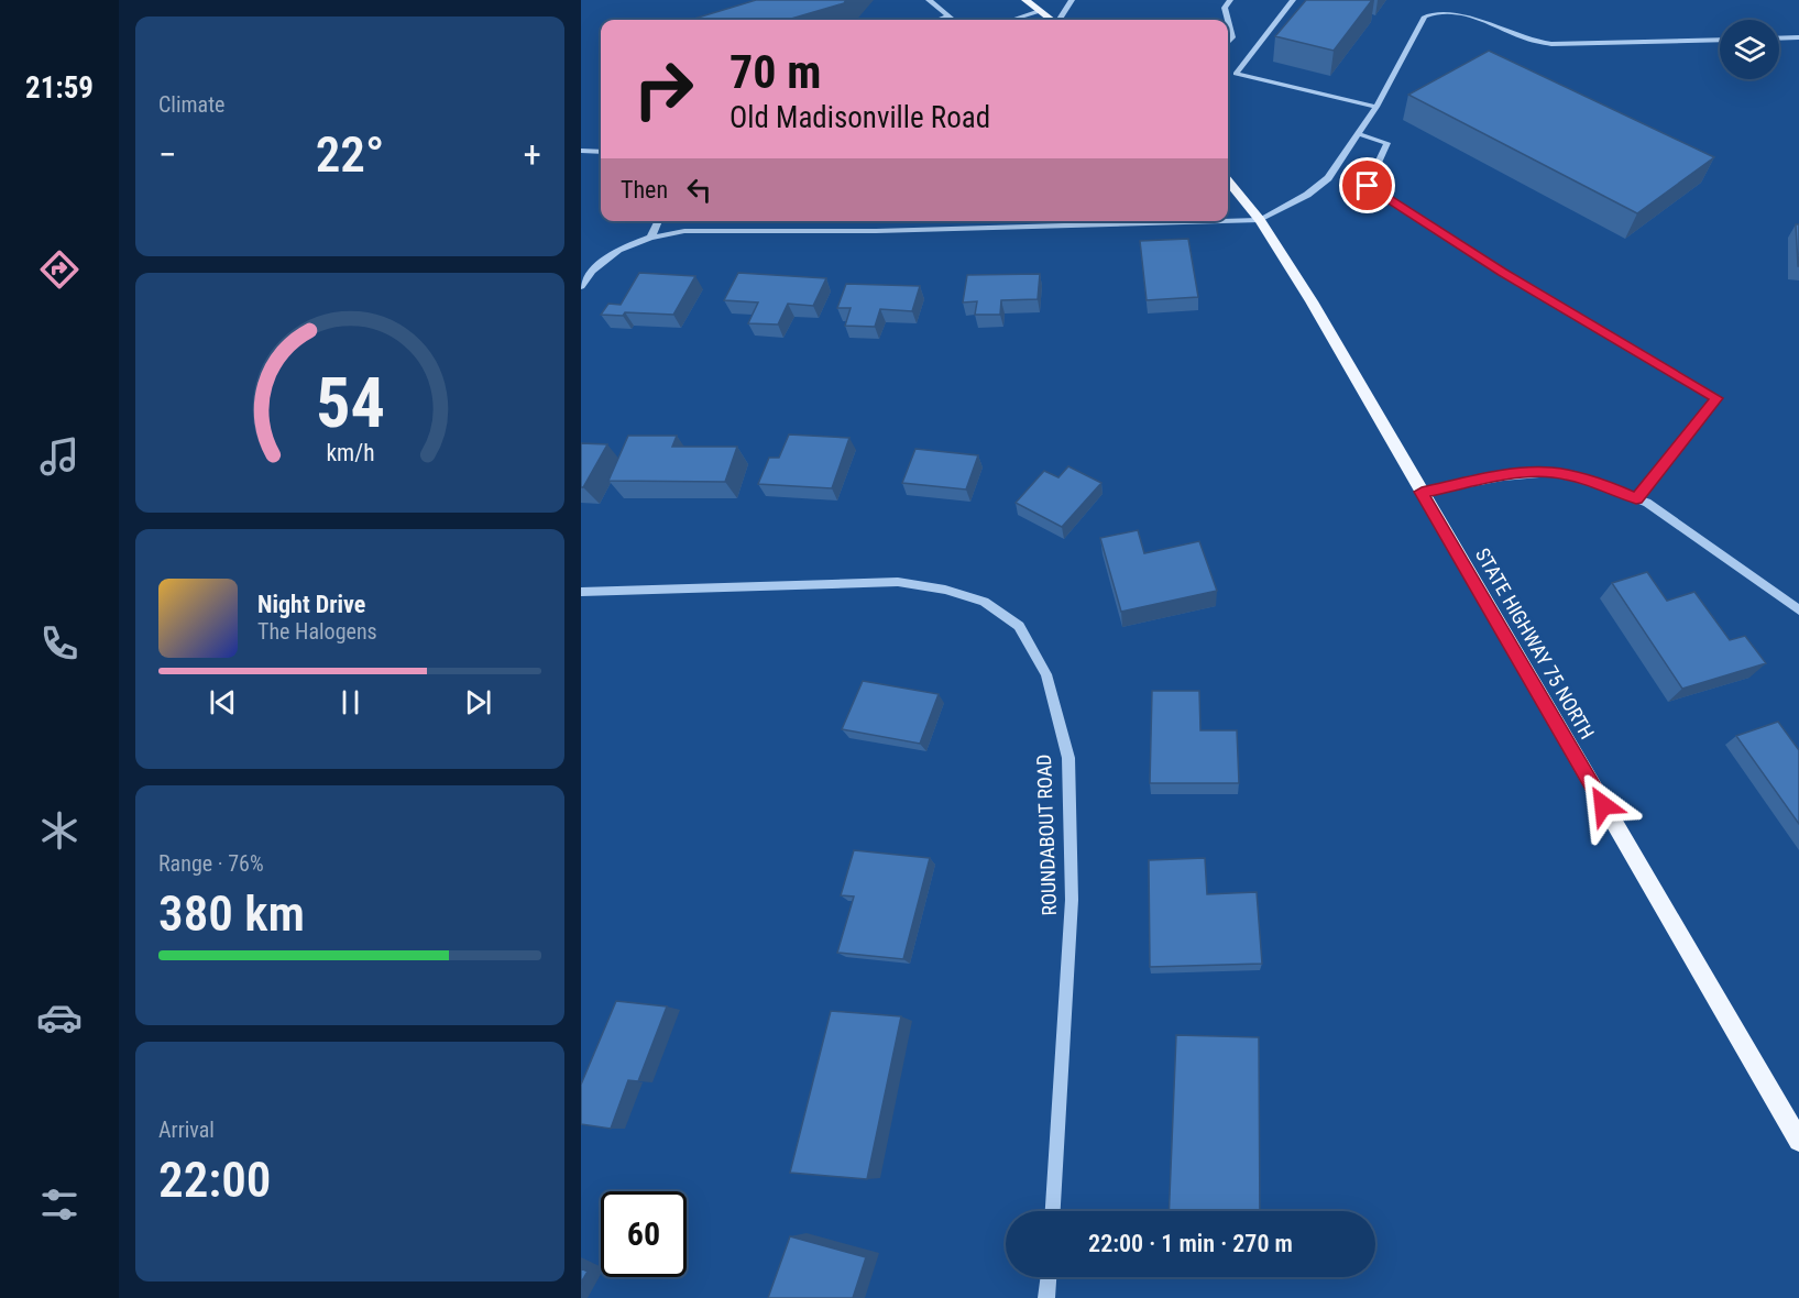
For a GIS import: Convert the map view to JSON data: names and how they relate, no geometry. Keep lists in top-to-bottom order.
{
  "streets": {
    "main road": ["STATE HIGHWAY 75 NORTH"],
    "street": ["ROUNDABOUT ROAD"]
  },
  "page": {
    "tabs": "21:59",
    "tile": [
      "Climate",
      ["Range · 76%", "380 km"],
      ["Arrival", "22:00"]
    ],
    "turn": ["70 m", "Old Madisonville Road"],
    "heat": ["−", "22°", "+"],
    "then": "Then",
    "song": ["Night Drive", "The Halogens"],
    "limit": "60",
    "trip": "22:00 · 1 min · 270 m",
    "gauge": ["54", "km/h"]
  }
}
